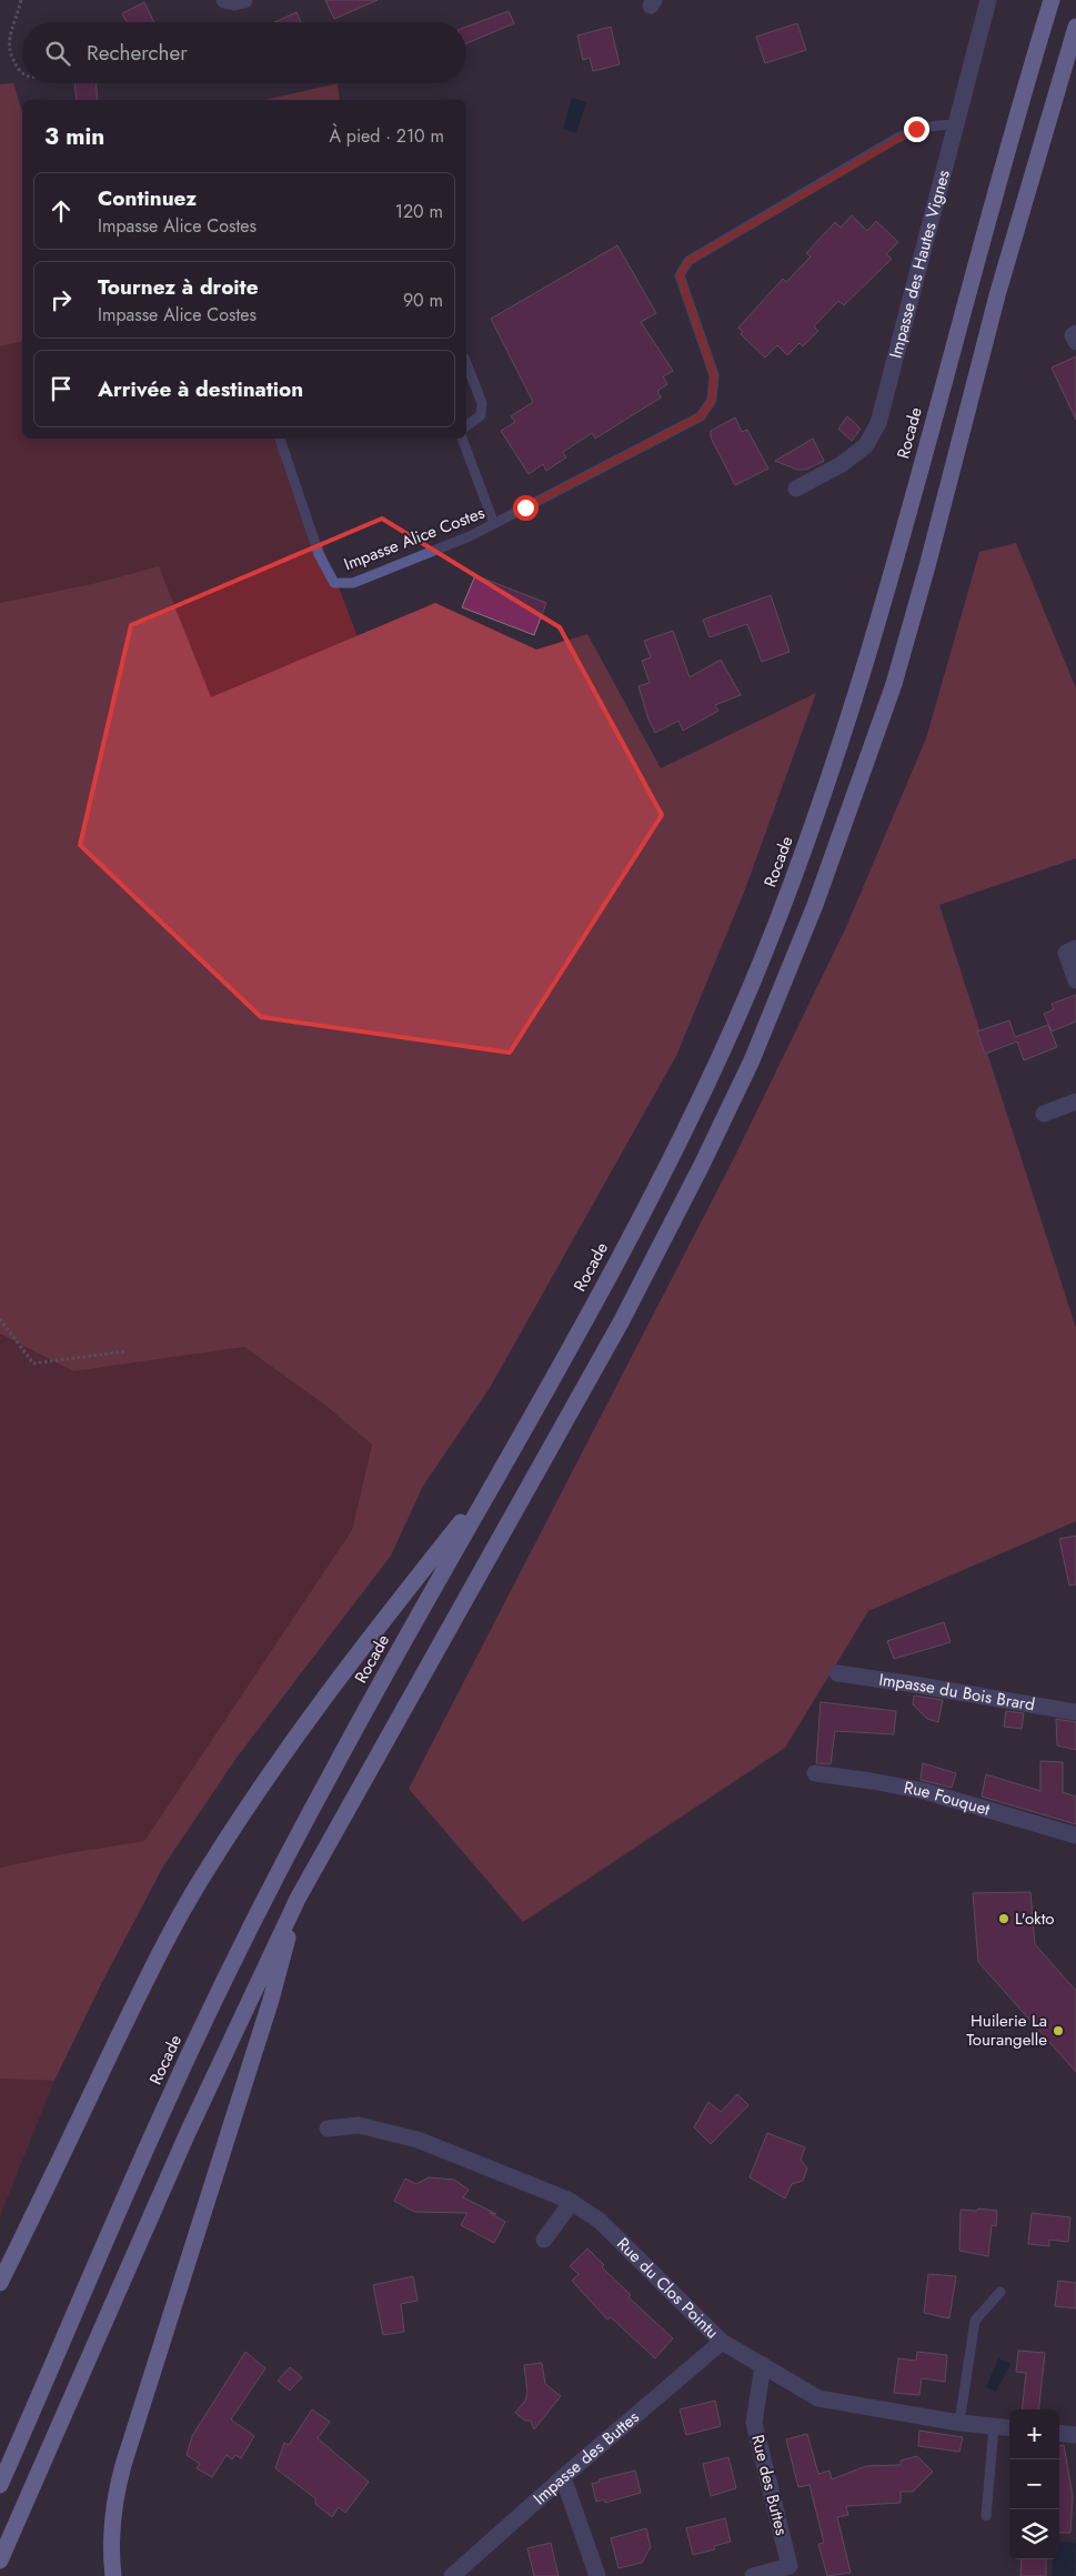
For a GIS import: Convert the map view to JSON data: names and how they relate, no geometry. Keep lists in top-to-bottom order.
{
  "streets": {
    "highway": ["Rocade"],
    "street": [
      "Impasse des Hautes Vignes",
      "Impasse du Bois Brard",
      "Rue Fouquet",
      "Rue du Clos Pointu",
      "Impasse des Buttes",
      "Rue des Buttes"
    ],
    "lane": ["Impasse Alice Costes"]
  },
  "crossings": [
    ["Impasse des Hautes Vignes", "Impasse Alice Costes"],
    ["Rue du Clos Pointu", "Impasse des Buttes"],
    ["Rue du Clos Pointu", "Rue des Buttes"]
  ],
  "places": ["L'okto", "Huilerie La Tourangelle"],
  "page": {
    "search": "Rechercher",
    "heading": ["3 min", "À pied · 210 m"],
    "list": [
      ["Continuez", "Impasse Alice Costes", "120 m"],
      ["Tournez à droite", "Impasse Alice Costes", "90 m"],
      "Arrivée à destination"
    ],
    "map_buttons": ["+", "−"]
  }
}
